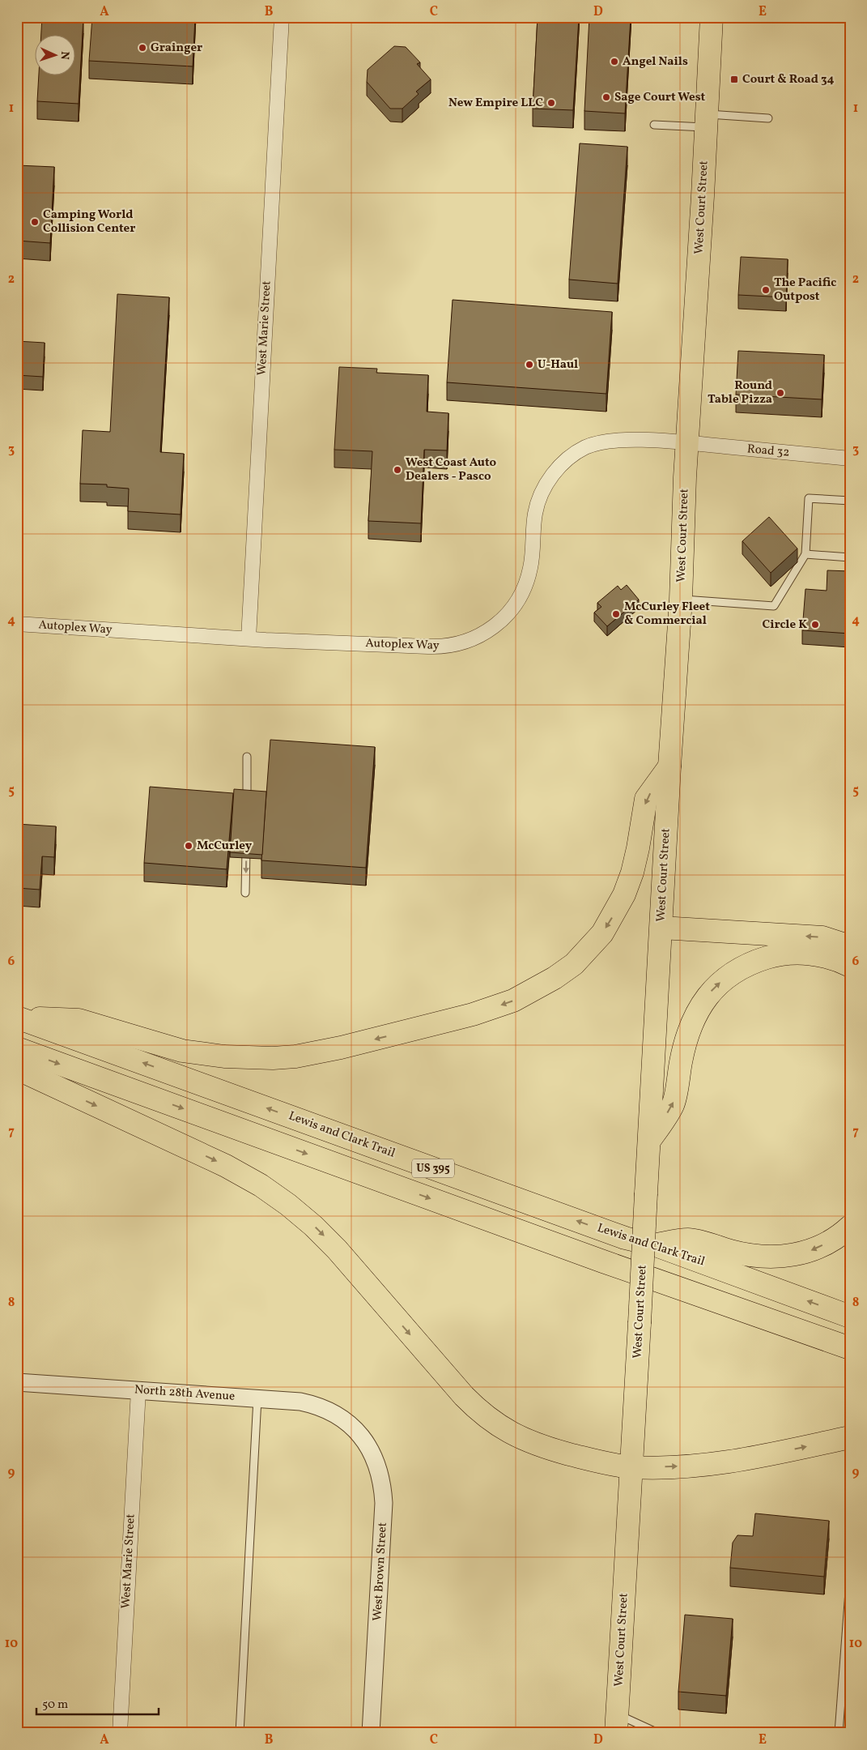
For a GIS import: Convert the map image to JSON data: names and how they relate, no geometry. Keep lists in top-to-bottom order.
{
  "streets": {
    "main road": ["West Court Street", "Lewis and Clark Trail", "US 395"],
    "street": [
      "West Marie Street",
      "Road 32",
      "Autoplex Way",
      "North 28th Avenue",
      "West Brown Street"
    ]
  },
  "crossings": [
    ["West Court Street", "Road 32"],
    ["West Court Street", "Autoplex Way"],
    ["West Marie Street", "Autoplex Way"],
    ["West Marie Street", "North 28th Avenue"],
    ["Road 32", "Autoplex Way"],
    ["North 28th Avenue", "West Brown Street"]
  ],
  "places": {
    "other": [
      "Grainger",
      "Angel Nails",
      "Sage Court West",
      "New Empire LLC",
      "Camping World Collision Center",
      "The Pacific Outpost",
      "U-Haul",
      "Round Table Pizza",
      "West Coast Auto Dealers - Pasco",
      "McCurley Fleet & Commercial",
      "Circle K",
      "McCurley"
    ],
    "transit": ["Court & Road 34"]
  },
  "scale_bar": "50 m",
  "north": "right",
  "grid": {
    "columns": [
      "A",
      "B",
      "C",
      "D",
      "E"
    ],
    "rows": [
      "1",
      "2",
      "3",
      "4",
      "5",
      "6",
      "7",
      "8",
      "9",
      "10"
    ]
  }
}
